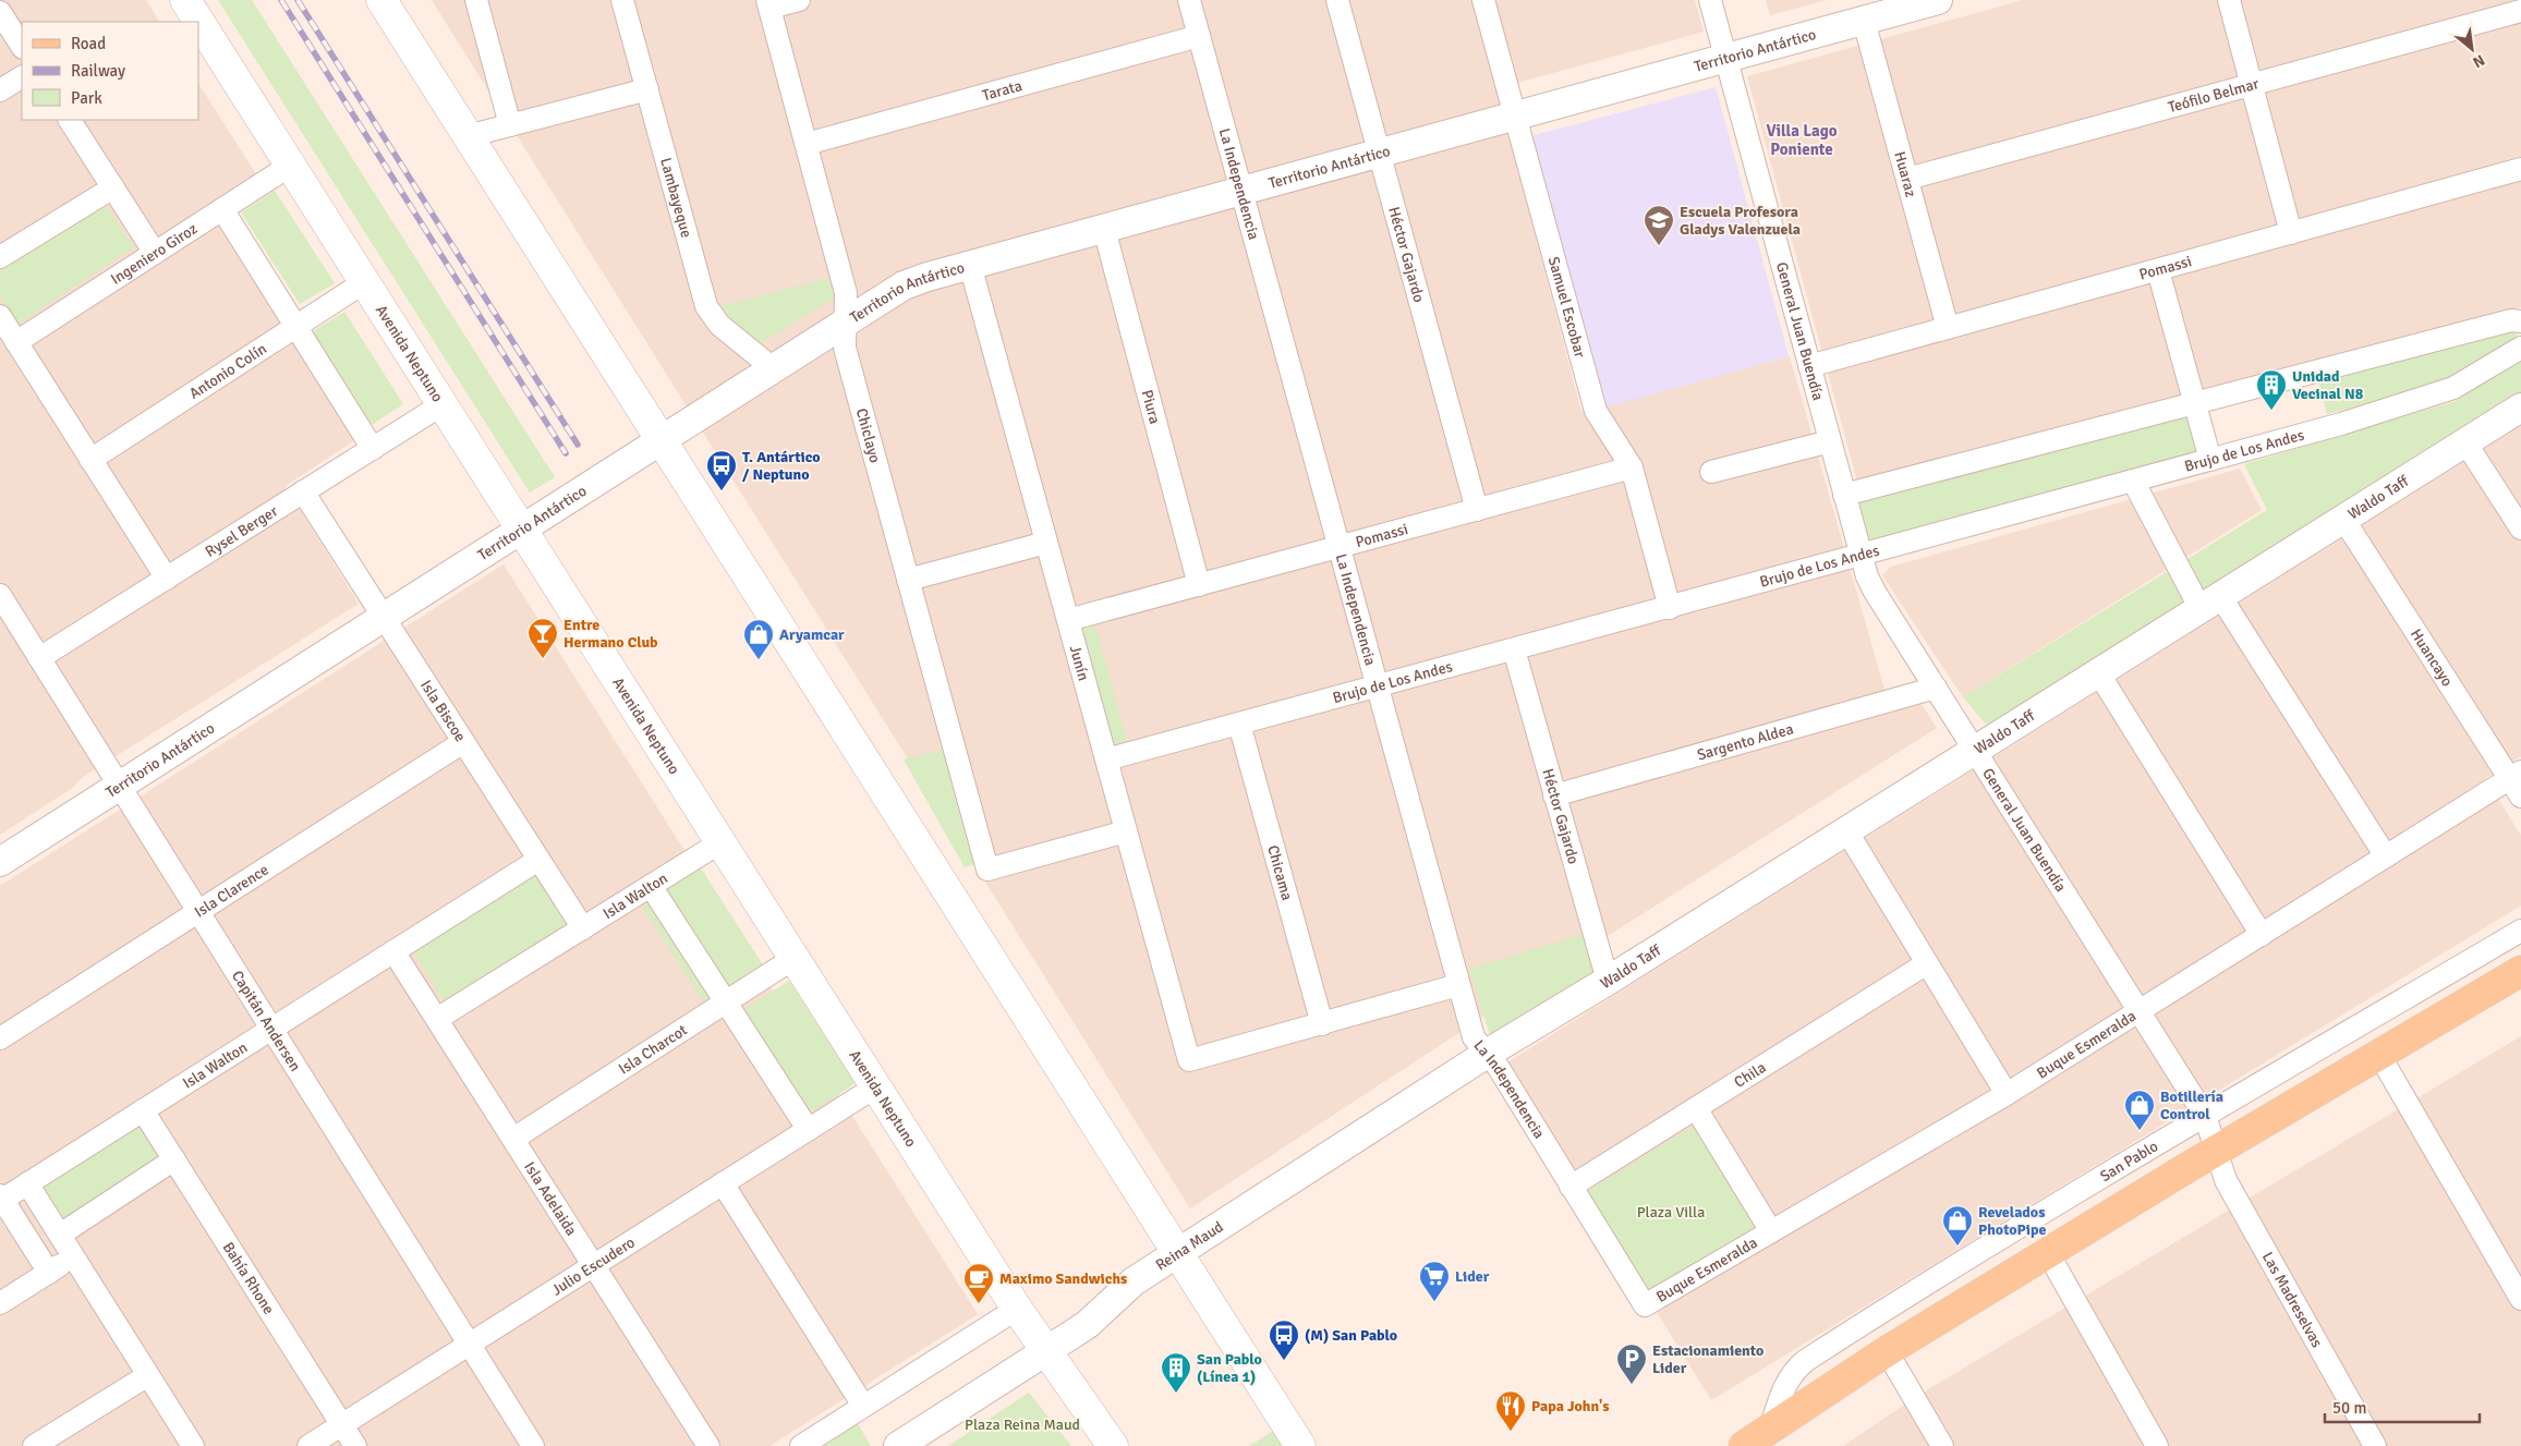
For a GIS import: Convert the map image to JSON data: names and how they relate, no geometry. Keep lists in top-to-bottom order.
{
  "streets": {
    "main road": ["Avenida Neptuno"],
    "street": [
      "Territorio Antártico",
      "Tarata",
      "Teófilo Belmar",
      "Huaraz",
      "La Independencia",
      "Lambayeque",
      "Ingeniero Giroz",
      "Héctor Gajardo",
      "Pomassi",
      "Samuel Escobar",
      "General Juan Buendía",
      "Antonio Colín",
      "Piura",
      "Chiclayo",
      "Brujo de Los Andes",
      "Waldo Taff",
      "Rysel Berger",
      "Huancayo",
      "Junín",
      "Isla Biscoe",
      "Sargento Aldea",
      "Chicama",
      "Isla Clarence",
      "Isla Walton",
      "Capitán Andersen",
      "Buque Esmeralda",
      "Isla Charcot",
      "Chila",
      "San Pablo",
      "Isla Adelaida",
      "Reina Maud",
      "Julio Escudero",
      "Bahía Rhone",
      "Las Madreselvas"
    ]
  },
  "crossings": [
    ["Territorio Antártico", "Huaraz"],
    ["Territorio Antártico", "La Independencia"],
    ["Territorio Antártico", "Lambayeque"],
    ["Territorio Antártico", "Héctor Gajardo"],
    ["Territorio Antártico", "Samuel Escobar"],
    ["Territorio Antártico", "General Juan Buendía"],
    ["Territorio Antártico", "Avenida Neptuno"],
    ["Territorio Antártico", "Piura"],
    ["Territorio Antártico", "Chiclayo"],
    ["Territorio Antártico", "Junín"],
    ["Territorio Antártico", "Isla Biscoe"],
    ["Territorio Antártico", "Capitán Andersen"],
    ["Tarata", "La Independencia"],
    ["Tarata", "Chiclayo"],
    ["Teófilo Belmar", "Huaraz"],
    ["Huaraz", "Pomassi"],
    ["La Independencia", "Pomassi"],
    ["La Independencia", "Brujo de Los Andes"],
    ["La Independencia", "Waldo Taff"],
    ["La Independencia", "Buque Esmeralda"],
    ["La Independencia", "Chila"],
    ["La Independencia", "Reina Maud"],
    ["Ingeniero Giroz", "Avenida Neptuno"],
    ["Héctor Gajardo", "Pomassi"],
    ["Héctor Gajardo", "Brujo de Los Andes"],
    ["Héctor Gajardo", "Waldo Taff"],
    ["Héctor Gajardo", "Sargento Aldea"],
    ["Pomassi", "Samuel Escobar"],
    ["Pomassi", "General Juan Buendía"],
    ["Pomassi", "Piura"],
    ["Pomassi", "Junín"],
    ["Samuel Escobar", "Brujo de Los Andes"],
    ["General Juan Buendía", "Brujo de Los Andes"],
    ["General Juan Buendía", "Waldo Taff"],
    ["General Juan Buendía", "Sargento Aldea"],
    ["General Juan Buendía", "Buque Esmeralda"],
    ["General Juan Buendía", "San Pablo"],
    ["General Juan Buendía", "Las Madreselvas"],
    ["Avenida Neptuno", "Antonio Colín"],
    ["Avenida Neptuno", "Rysel Berger"],
    ["Avenida Neptuno", "Isla Walton"],
    ["Avenida Neptuno", "Isla Charcot"],
    ["Avenida Neptuno", "Reina Maud"],
    ["Avenida Neptuno", "Julio Escudero"],
    ["Chiclayo", "Junín"],
    ["Brujo de Los Andes", "Junín"],
    ["Brujo de Los Andes", "Chicama"],
    ["Waldo Taff", "Huancayo"],
    ["Waldo Taff", "Reina Maud"],
    ["Rysel Berger", "Isla Biscoe"],
    ["Rysel Berger", "Capitán Andersen"],
    ["Huancayo", "Buque Esmeralda"],
    ["Junín", "Chicama"],
    ["Isla Biscoe", "Isla Clarence"],
    ["Isla Biscoe", "Isla Walton"],
    ["Isla Clarence", "Capitán Andersen"],
    ["Isla Walton", "Capitán Andersen"],
    ["Isla Walton", "Isla Adelaida"],
    ["Isla Walton", "Bahía Rhone"],
    ["Capitán Andersen", "Julio Escudero"],
    ["Isla Charcot", "Isla Adelaida"],
    ["Isla Adelaida", "Julio Escudero"],
    ["Julio Escudero", "Bahía Rhone"]
  ],
  "districts": ["Villa Lago Poniente"],
  "parks": ["Plaza Villa", "Plaza Reina Maud"],
  "places": {
    "school or university": ["Escuela Profesora Gladys Valenzuela"],
    "building": ["Unidad Vecinal N8", "San Pablo (Línea 1)"],
    "bus stop": ["T. Antártico / Neptuno", "(M) San Pablo"],
    "bar": ["Entre Hermano Club"],
    "shop": ["Aryamcar", "Botillería Control", "Revelados PhotoPipe"],
    "supermarket": ["Lider"],
    "cafe": ["Maximo Sandwichs"],
    "parking": ["Estacionamiento Lider"],
    "restaurant": ["Papa John's"]
  },
  "legend": ["Road", "Railway", "Park"],
  "scale_bar": "50 m",
  "north": "bottom right"
}
